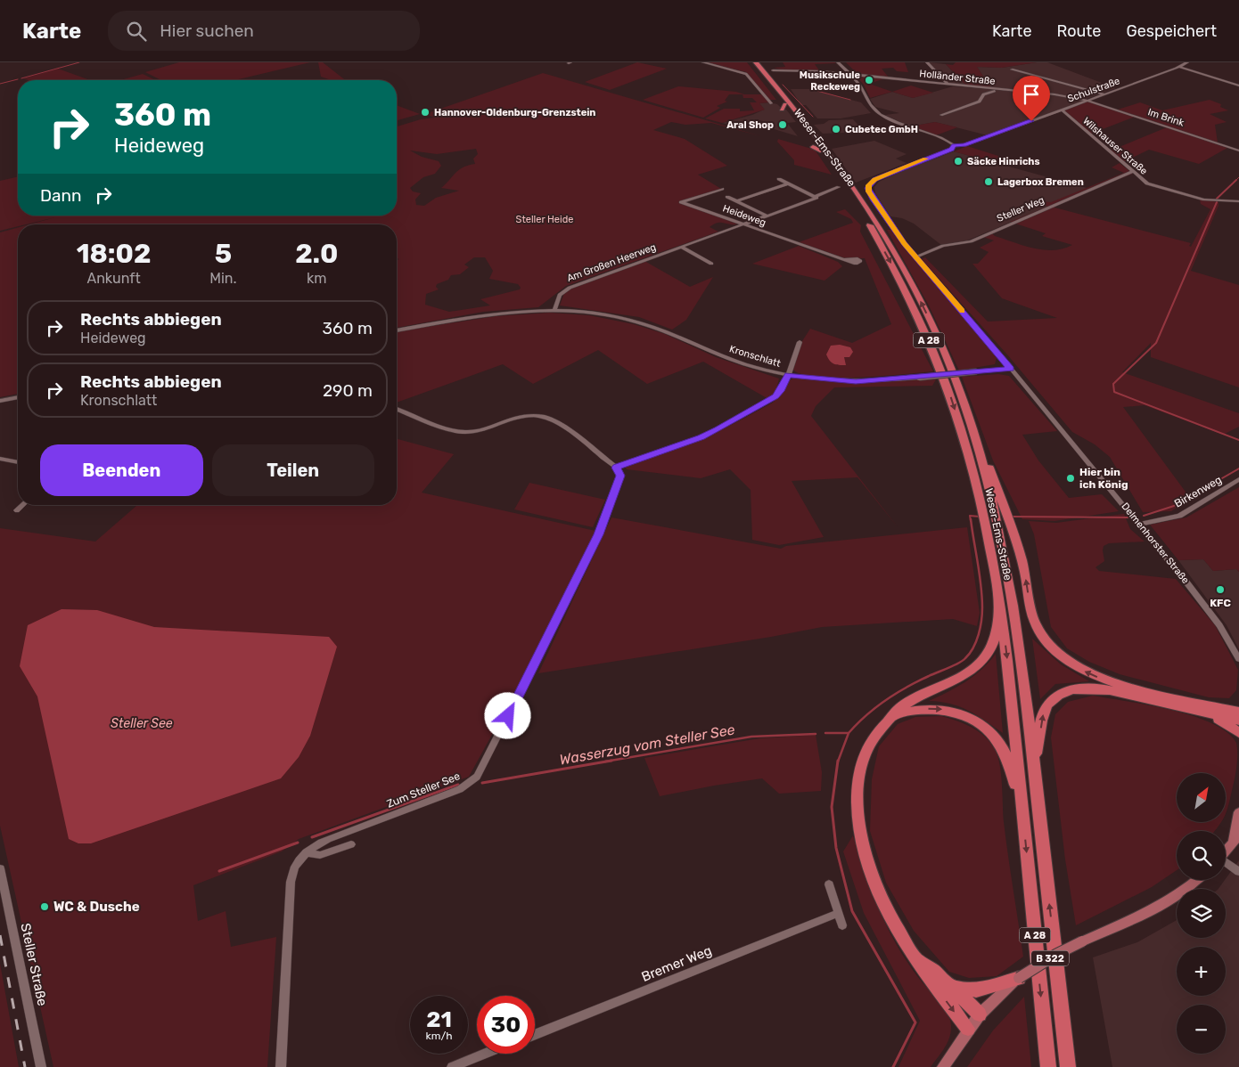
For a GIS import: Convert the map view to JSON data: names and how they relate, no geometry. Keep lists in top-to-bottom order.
{
  "streets": {
    "highway": ["Weser-Ems-Straße", "A 28"],
    "main road": ["B 322"],
    "street": [
      "Holländer Straße",
      "Schulstraße",
      "Im Brink",
      "Wilshauser Straße",
      "Steller Weg",
      "Heideweg",
      "Am Großen Heerweg",
      "Kronschlatt",
      "Birkenweg",
      "Delmenhorster Straße",
      "Zum Steller See",
      "Bremer Weg",
      "Steller Straße"
    ]
  },
  "crossings": [
    ["Holländer Straße", "Schulstraße"],
    ["Holländer Straße", "Im Brink"],
    ["Schulstraße", "Im Brink"],
    ["Schulstraße", "Wilshauser Straße"],
    ["Schulstraße", "Delmenhorster Straße"],
    ["Wilshauser Straße", "Steller Weg"],
    ["Steller Weg", "Delmenhorster Straße"],
    ["Heideweg", "Am Großen Heerweg"],
    ["Am Großen Heerweg", "Kronschlatt"],
    ["Kronschlatt", "Delmenhorster Straße"],
    ["Birkenweg", "Delmenhorster Straße"]
  ],
  "water": ["Steller See", "Wasserzug vom Steller See"],
  "parks": ["Steller Heide"],
  "places": [
    "Musikschule Reckeweg",
    "Hannover-Oldenburg-Grenzstein",
    "Aral Shop",
    "Cubetec GmbH",
    "Säcke Hinrichs",
    "Lagerbox Bremen",
    "Hier bin ich König",
    "KFC",
    "WC & Dusche"
  ],
  "north": "top right",
  "page": {
    "header": "Karte",
    "search": "Hier suchen",
    "nav": ["Karte", "Route", "Gespeichert"],
    "turn": ["360 m", "Heideweg"],
    "then": "Dann",
    "eta": [
      "18:02",
      "Ankunft",
      "5",
      "Min.",
      "2.0",
      "km"
    ],
    "list": [
      {
        "name": "Rechts abbiegen",
        "note": "Heideweg",
        "value": "360 m"
      },
      {
        "name": "Rechts abbiegen",
        "note": "Kronschlatt",
        "value": "290 m"
      }
    ],
    "buttons": ["Beenden", "Teilen"],
    "map_buttons": ["+", "−"],
    "speed": "21 km/h",
    "limit": "30"
  }
}
